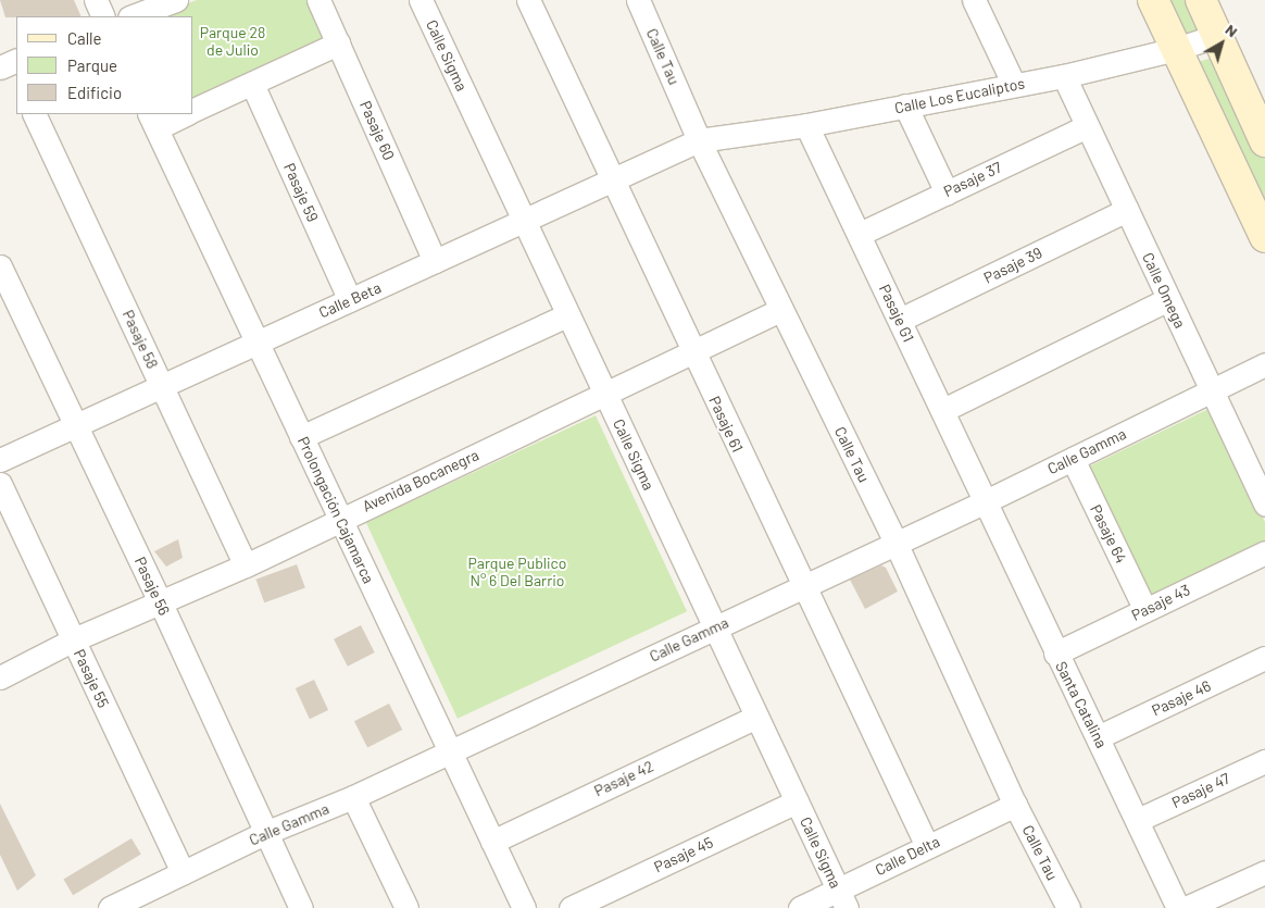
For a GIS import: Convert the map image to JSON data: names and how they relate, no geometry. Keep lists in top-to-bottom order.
{
  "streets": {
    "street": [
      "Calle Sigma",
      "Calle Tau",
      "Calle Los Eucaliptos",
      "Pasaje 60",
      "Pasaje 37",
      "Pasaje 59",
      "Pasaje 39",
      "Calle Omega",
      "Calle Beta",
      "Pasaje G1",
      "Pasaje 58",
      "Pasaje 61",
      "Calle Gamma",
      "Avenida Bocanegra",
      "Prolongación Cajamarca",
      "Pasaje 64",
      "Pasaje 56",
      "Pasaje 43",
      "Pasaje 55",
      "Pasaje 46",
      "Santa Catalina",
      "Pasaje 42",
      "Pasaje 47",
      "Pasaje 45",
      "Calle Delta"
    ]
  },
  "crossings": [
    ["Calle Sigma", "Calle Beta"],
    ["Calle Sigma", "Calle Gamma"],
    ["Calle Sigma", "Avenida Bocanegra"],
    ["Calle Sigma", "Pasaje 42"],
    ["Calle Sigma", "Pasaje 45"],
    ["Calle Sigma", "Calle Delta"],
    ["Calle Tau", "Calle Los Eucaliptos"],
    ["Calle Tau", "Calle Beta"],
    ["Calle Tau", "Calle Gamma"],
    ["Calle Tau", "Avenida Bocanegra"],
    ["Calle Tau", "Calle Delta"],
    ["Calle Los Eucaliptos", "Calle Omega"],
    ["Calle Los Eucaliptos", "Calle Beta"],
    ["Calle Los Eucaliptos", "Pasaje G1"],
    ["Pasaje 60", "Calle Beta"],
    ["Pasaje 37", "Calle Omega"],
    ["Pasaje 37", "Pasaje G1"],
    ["Pasaje 59", "Calle Beta"],
    ["Pasaje 39", "Calle Omega"],
    ["Pasaje 39", "Pasaje G1"],
    ["Calle Omega", "Calle Gamma"],
    ["Calle Beta", "Pasaje 58"],
    ["Calle Beta", "Pasaje 61"],
    ["Calle Beta", "Prolongación Cajamarca"],
    ["Calle Beta", "Pasaje 56"],
    ["Pasaje G1", "Calle Gamma"],
    ["Pasaje G1", "Santa Catalina"],
    ["Pasaje 58", "Avenida Bocanegra"],
    ["Pasaje 61", "Calle Gamma"],
    ["Pasaje 61", "Avenida Bocanegra"],
    ["Pasaje 61", "Calle Delta"],
    ["Calle Gamma", "Prolongación Cajamarca"],
    ["Calle Gamma", "Pasaje 64"],
    ["Calle Gamma", "Pasaje 56"],
    ["Calle Gamma", "Pasaje 55"],
    ["Calle Gamma", "Santa Catalina"],
    ["Avenida Bocanegra", "Prolongación Cajamarca"],
    ["Avenida Bocanegra", "Pasaje 56"],
    ["Avenida Bocanegra", "Pasaje 55"],
    ["Prolongación Cajamarca", "Pasaje 42"],
    ["Pasaje 64", "Pasaje 43"],
    ["Pasaje 43", "Santa Catalina"],
    ["Pasaje 46", "Santa Catalina"],
    ["Santa Catalina", "Pasaje 47"]
  ],
  "parks": ["Parque 28 de Julio", "Parque Publico N° 6 Del Barrio"],
  "legend": ["Calle", "Parque", "Edificio"],
  "north": "top right"
}
